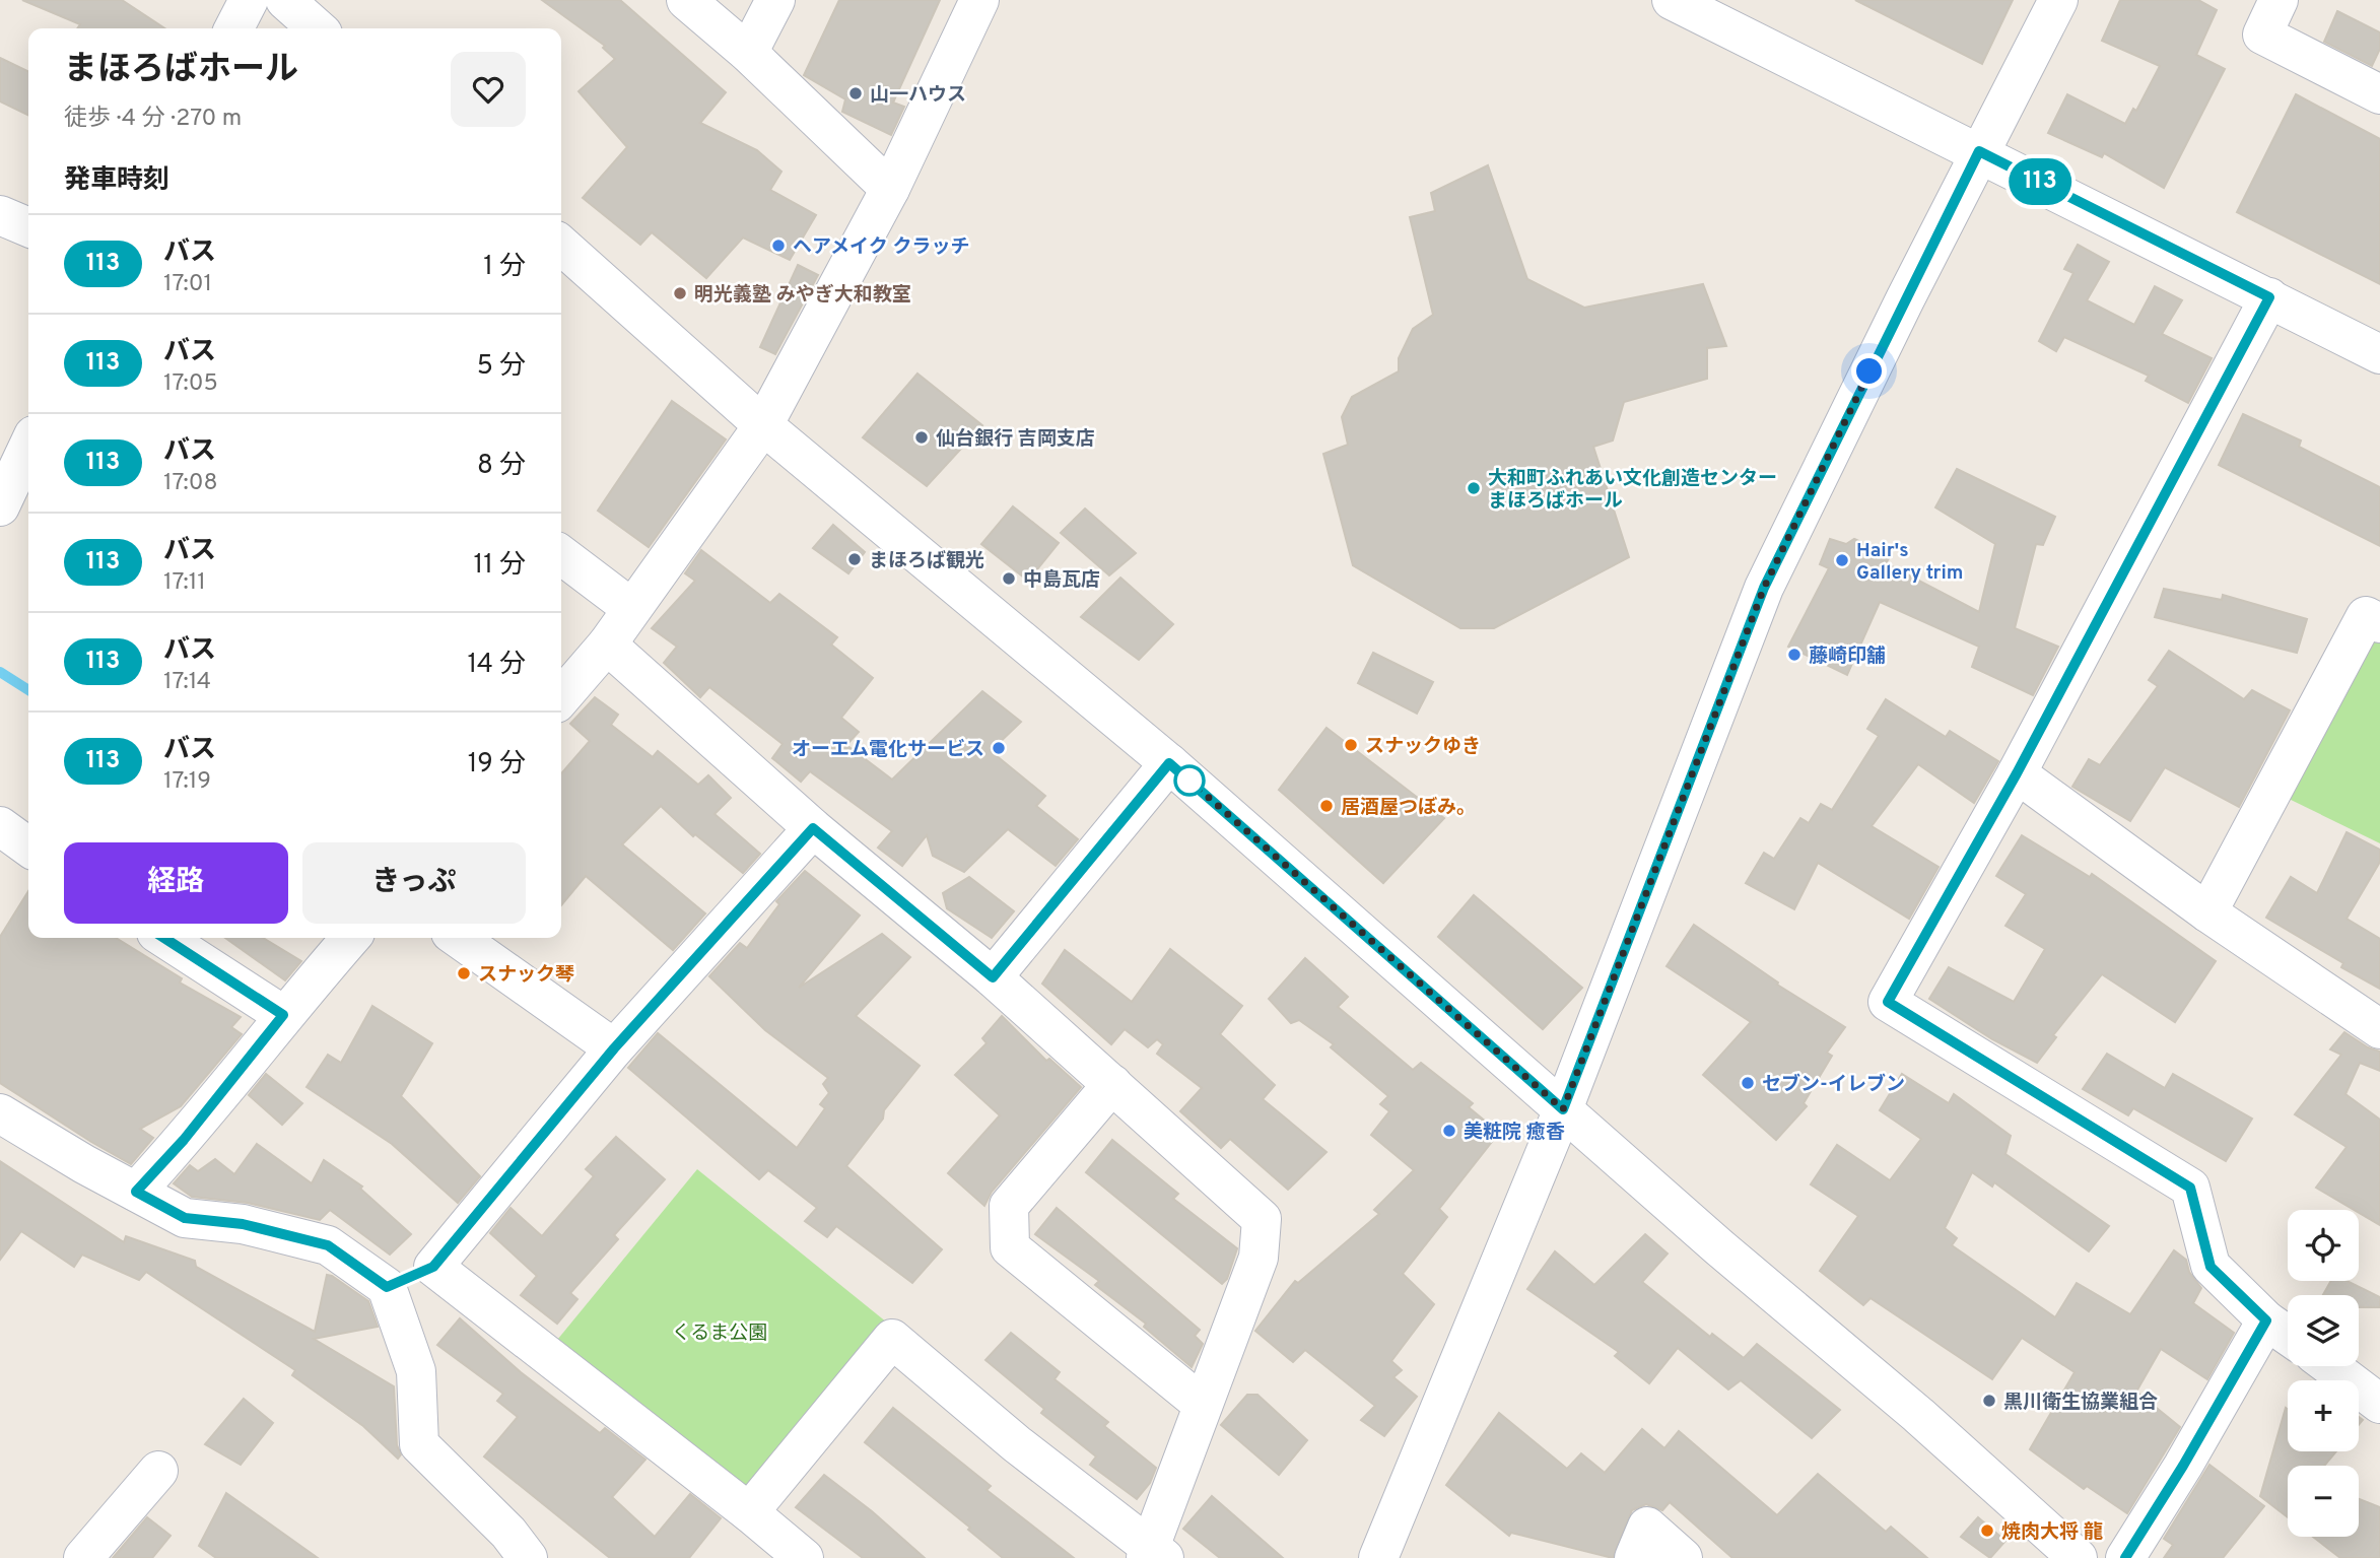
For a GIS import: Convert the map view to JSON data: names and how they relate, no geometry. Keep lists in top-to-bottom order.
{
  "parks": ["くるま公園"],
  "places": [
    "山一ハウス",
    "ヘアメイク クラッチ",
    "明光義塾 みやぎ大和教室",
    "仙台銀行 吉岡支店",
    "大和町ふれあい文化創造センター まほろばホール",
    "まほろば観光",
    "Hair's Gallery trim",
    "中島瓦店",
    "藤崎印舗",
    "スナックゆき",
    "オーエム電化サービス",
    "居酒屋つぼみ。",
    "スナック琴",
    "セブン-イレブン",
    "美粧院 癒香",
    "黒川衛生協業組合",
    "焼肉大将 龍"
  ],
  "lines": ["bus line 113"],
  "page": {
    "on_map": "113",
    "heading": [
      ["まほろばホール", "徒歩 · 4 分 · 270 m"],
      "発車時刻"
    ],
    "list": [
      {
        "mark": "113",
        "name": "バス",
        "note": "17:01",
        "value": "1 分"
      },
      {
        "mark": "113",
        "name": "バス",
        "note": "17:05",
        "value": "5 分"
      },
      {
        "mark": "113",
        "name": "バス",
        "note": "17:08",
        "value": "8 分"
      },
      {
        "mark": "113",
        "name": "バス",
        "note": "17:11",
        "value": "11 分"
      },
      {
        "mark": "113",
        "name": "バス",
        "note": "17:14",
        "value": "14 分"
      },
      {
        "mark": "113",
        "name": "バス",
        "note": "17:19",
        "value": "19 分"
      }
    ],
    "buttons": ["経路", "きっぷ"],
    "map_buttons": ["+", "−"]
  }
}
